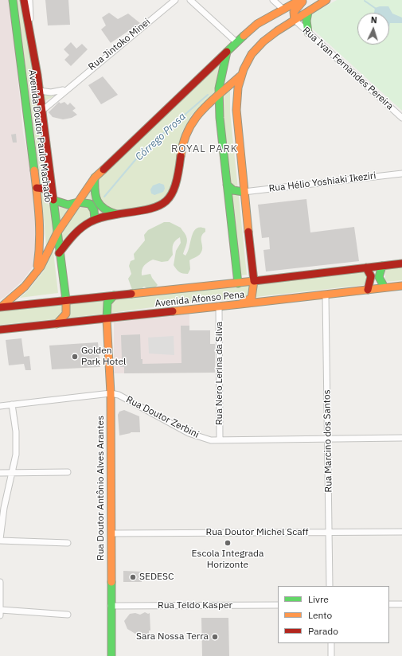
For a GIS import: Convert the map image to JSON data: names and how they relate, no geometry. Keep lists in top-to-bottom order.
{
  "streets": {
    "main road": ["Avenida Doutor Paulo Machado", "Avenida Afonso Pena", "Rua Doutor Antônio Alves Arantes"],
    "street": [
      "Rua Jintoko Minei",
      "Rua Ivan Fernandes Pereira",
      "Rua Hélio Yoshiaki Ikeziri",
      "Rua Nero Lerina da Silva",
      "Rua Doutor Zerbini",
      "Rua Marcino dos Santos",
      "Rua Doutor Michel Scaff",
      "Rua Teldo Kasper"
    ]
  },
  "crossings": [
    ["Rua Jintoko Minei", "Avenida Doutor Paulo Machado"],
    ["Avenida Doutor Paulo Machado", "Avenida Afonso Pena"],
    ["Avenida Afonso Pena", "Rua Nero Lerina da Silva"],
    ["Avenida Afonso Pena", "Rua Marcino dos Santos"],
    ["Avenida Afonso Pena", "Rua Doutor Antônio Alves Arantes"],
    ["Rua Nero Lerina da Silva", "Rua Doutor Zerbini"],
    ["Rua Doutor Zerbini", "Rua Marcino dos Santos"],
    ["Rua Doutor Zerbini", "Rua Doutor Antônio Alves Arantes"],
    ["Rua Marcino dos Santos", "Rua Doutor Michel Scaff"],
    ["Rua Doutor Antônio Alves Arantes", "Rua Doutor Michel Scaff"],
    ["Rua Doutor Antônio Alves Arantes", "Rua Teldo Kasper"]
  ],
  "districts": ["ROYAL PARK"],
  "water": ["Córrego Prosa"],
  "places": [
    "Golden Park Hotel",
    "Escola Integrada Horizonte",
    "SEDESC",
    "Sara Nossa Terra"
  ],
  "legend": ["Livre", "Lento", "Parado"],
  "north": "top"
}
